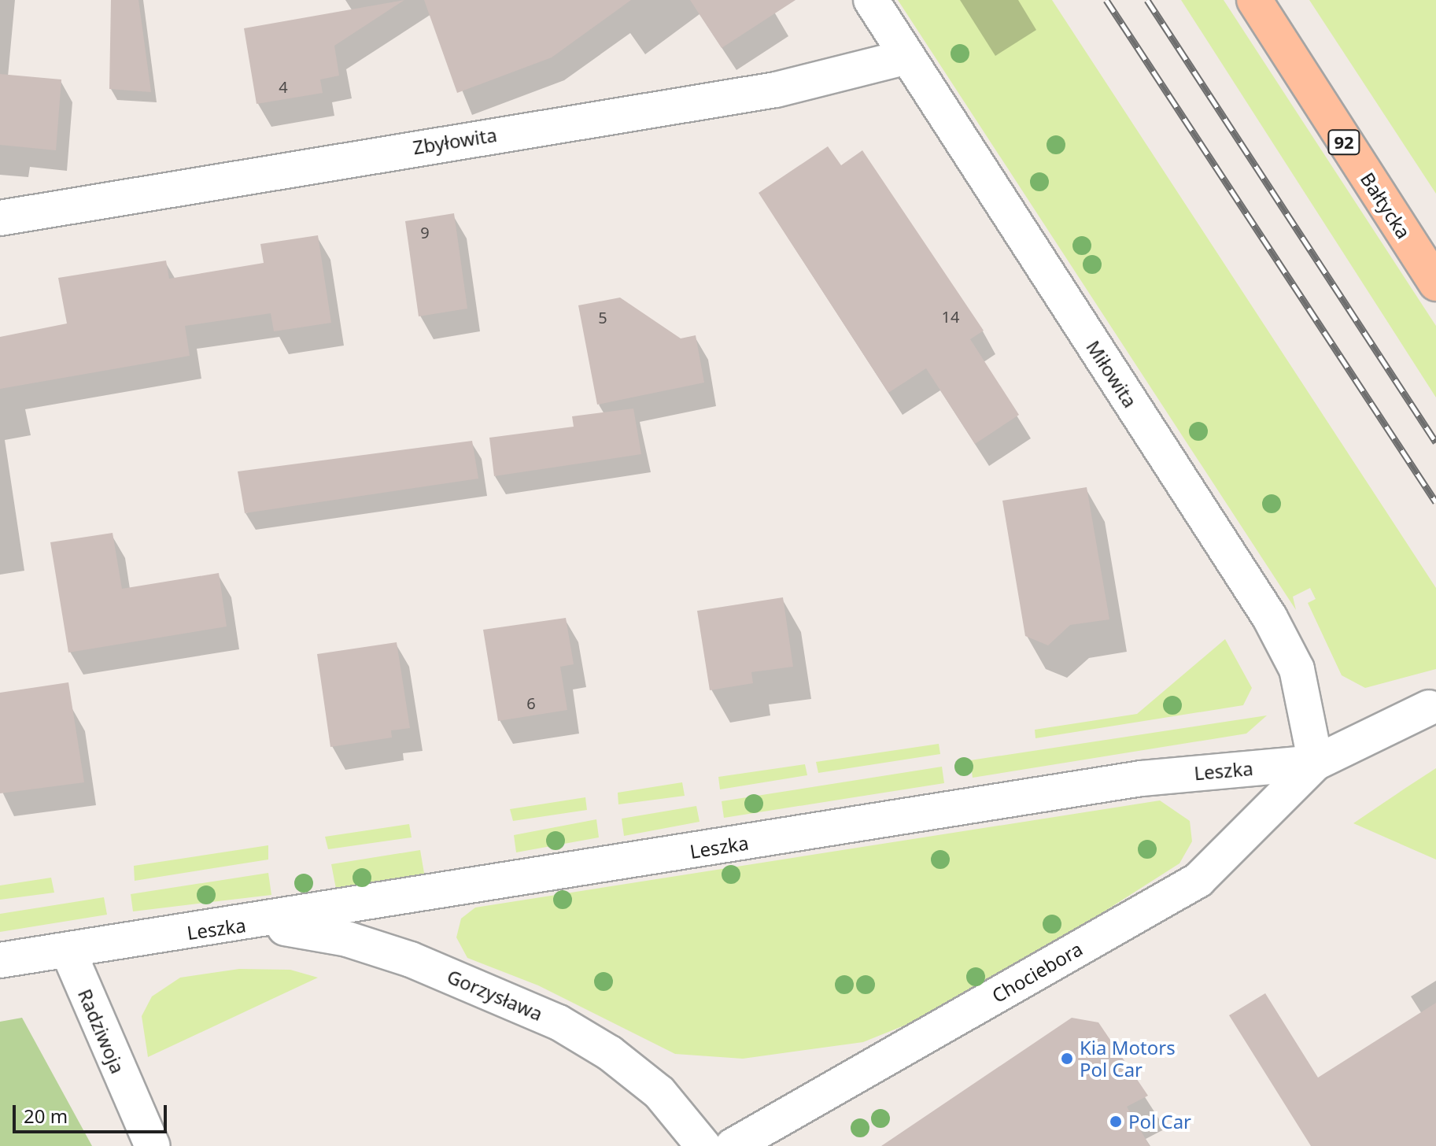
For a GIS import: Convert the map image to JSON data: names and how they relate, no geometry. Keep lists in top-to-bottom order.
{
  "streets": {
    "main road": ["92", "Bałtycka"],
    "street": [
      "Zbyłowita",
      "Miłowita",
      "Leszka",
      "Chociebora",
      "Gorzysława",
      "Radziwoja"
    ]
  },
  "crossings": [
    ["Zbyłowita", "Miłowita"],
    ["Miłowita", "Leszka"],
    ["Miłowita", "Chociebora"],
    ["Leszka", "Chociebora"],
    ["Leszka", "Gorzysława"],
    ["Leszka", "Radziwoja"]
  ],
  "places": ["Kia Motors Pol Car", "Pol Car"],
  "house_numbers": [
    "4",
    "9",
    "14",
    "5",
    "6"
  ],
  "scale_bar": "20 m"
}
